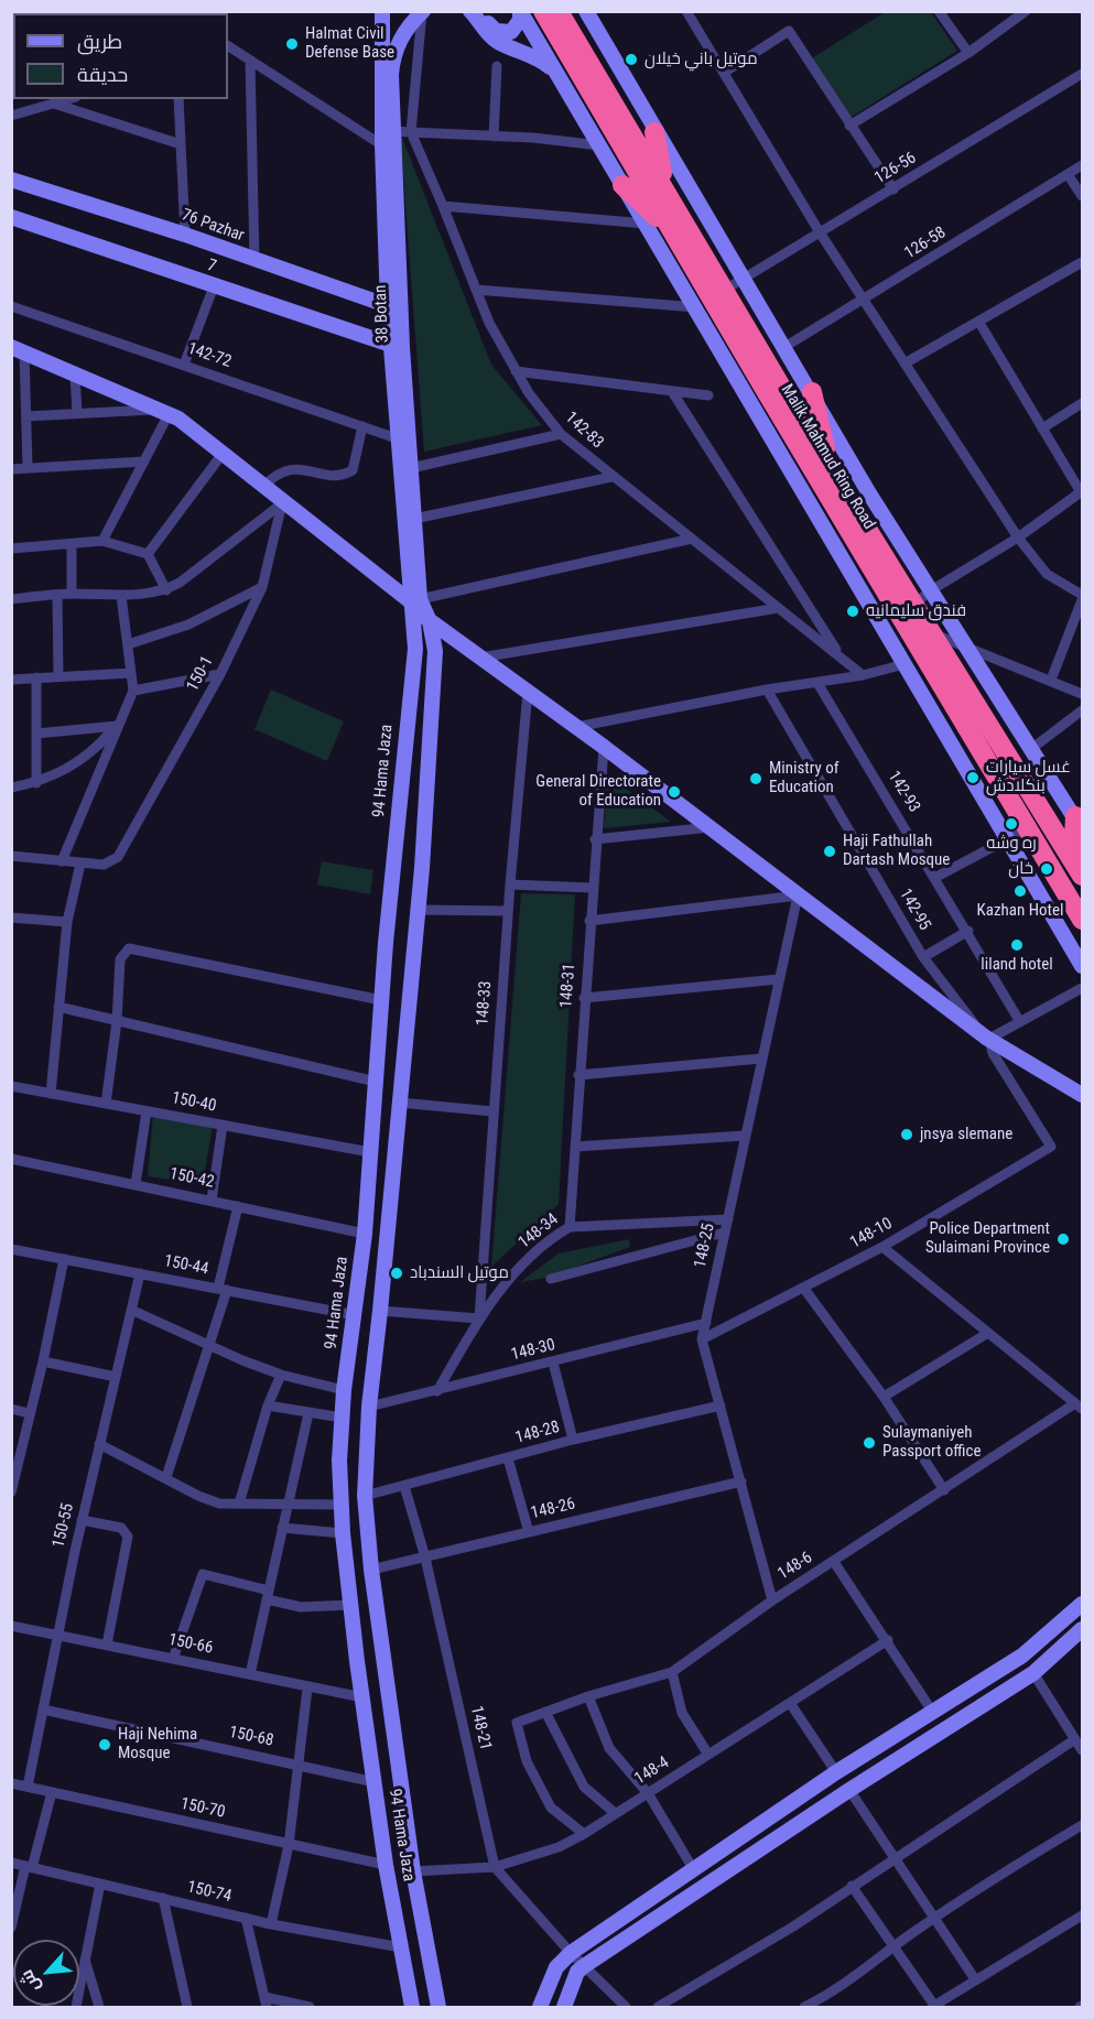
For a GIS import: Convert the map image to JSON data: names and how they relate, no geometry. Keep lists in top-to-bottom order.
{
  "streets": {
    "highway": ["Malik Mahmud Ring Road"],
    "main road": [
      "76 Pazhar",
      "7",
      "38 Botan",
      "94 Hama Jaza"
    ],
    "street": [
      "126-56",
      "126-58",
      "142-72",
      "142-83",
      "150-1",
      "142-93",
      "142-95",
      "148-31",
      "148-33",
      "150-40",
      "150-42",
      "148-34",
      "148-10",
      "148-25",
      "150-44",
      "148-30",
      "148-28",
      "148-26",
      "150-55",
      "148-6",
      "150-66",
      "148-21",
      "150-68",
      "148-4",
      "150-70",
      "150-74"
    ]
  },
  "crossings": [
    ["126-56", "Malik Mahmud Ring Road"],
    ["76 Pazhar", "38 Botan"],
    ["7", "38 Botan"],
    ["38 Botan", "142-72"],
    ["38 Botan", "94 Hama Jaza"],
    ["94 Hama Jaza", "150-40"],
    ["94 Hama Jaza", "150-42"],
    ["94 Hama Jaza", "150-44"],
    ["94 Hama Jaza", "148-30"],
    ["94 Hama Jaza", "148-28"],
    ["94 Hama Jaza", "148-26"],
    ["94 Hama Jaza", "150-66"],
    ["94 Hama Jaza", "150-68"],
    ["94 Hama Jaza", "148-4"],
    ["94 Hama Jaza", "150-70"],
    ["94 Hama Jaza", "150-74"],
    ["142-95", "148-10"],
    ["148-31", "148-34"],
    ["148-33", "148-34"],
    ["148-34", "148-25"],
    ["148-34", "148-30"],
    ["148-10", "148-25"],
    ["148-25", "148-30"],
    ["148-25", "148-28"],
    ["148-25", "148-26"],
    ["148-25", "148-6"],
    ["150-44", "150-55"],
    ["148-28", "148-21"],
    ["148-26", "148-21"],
    ["150-55", "150-66"],
    ["150-55", "150-68"],
    ["150-55", "150-70"],
    ["148-6", "148-4"],
    ["148-21", "148-4"]
  ],
  "places": [
    "Halmat Civil Defense Base",
    "موتيل باني خيلان",
    "فندق سليمانيه",
    "غسل سيارات بنكلادش",
    "Ministry of Education",
    "General Directorate of Education",
    "ره وشه",
    "Haji Fathullah Dartash Mosque",
    "خان",
    "Kazhan Hotel",
    "liland hotel",
    "jnsya slemane",
    "Police Department Sulaimani Province",
    "موتيل السندباد",
    "Sulaymaniyeh Passport office",
    "Haji Nehima Mosque"
  ],
  "legend": ["طريق", "حديقة"],
  "north": "bottom left"
}
